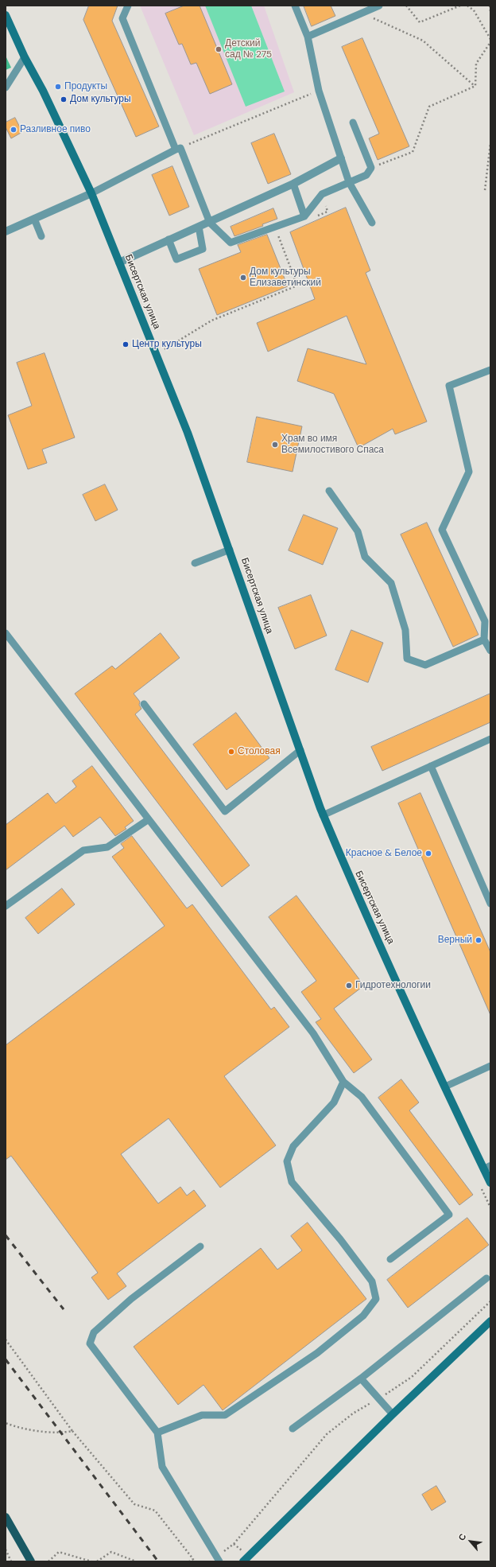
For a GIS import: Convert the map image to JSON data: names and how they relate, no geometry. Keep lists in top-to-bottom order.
{
  "streets": {
    "main road": ["Бисертская улица"]
  },
  "places": [
    "Детский сад № 275",
    "Продукты",
    "Дом культуры",
    "Разливное пиво",
    "Дом культуры Елизаветинский",
    "Центр культуры",
    "Храм во имя Всемилостивого Спаса",
    "Столовая",
    "Красное & Белое",
    "Верный",
    "Гидротехнологии"
  ],
  "north": "top left"
}
